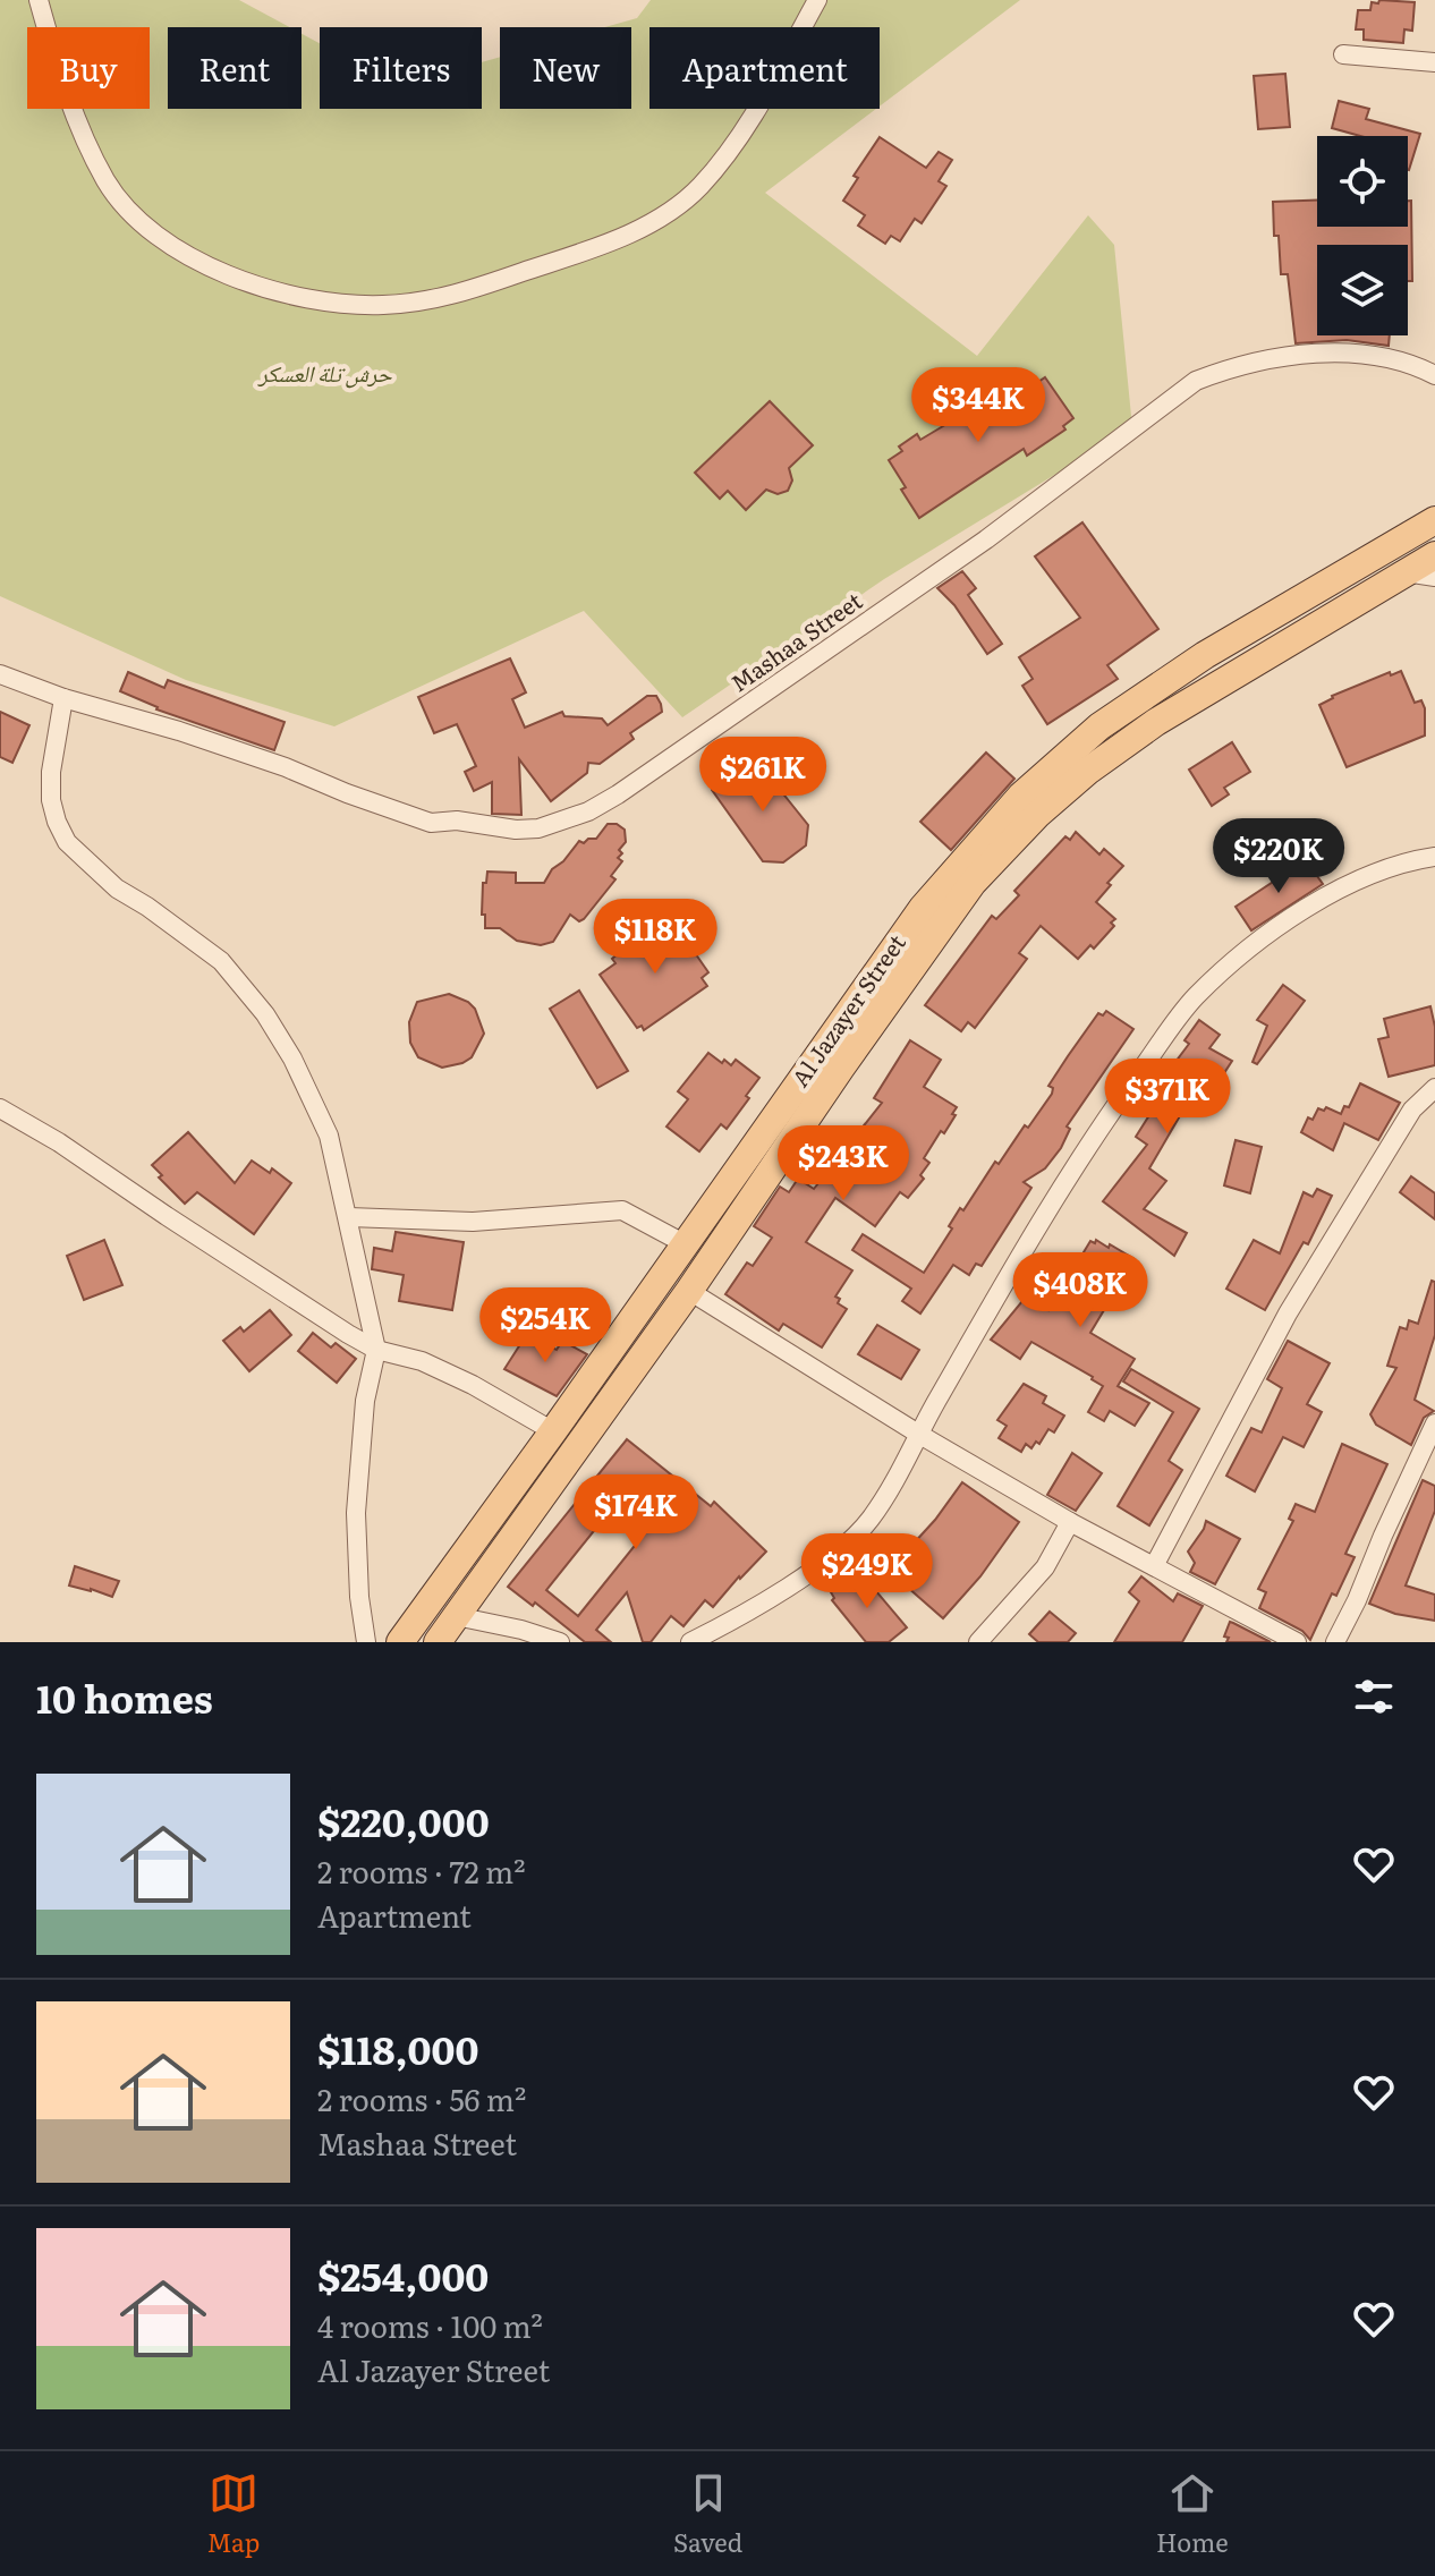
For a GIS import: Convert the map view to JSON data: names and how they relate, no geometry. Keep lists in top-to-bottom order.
{
  "streets": {
    "main road": ["Al Jazayer Street"],
    "street": ["Mashaa Street"]
  },
  "parks": ["حرش تلة العسكر"],
  "page": {
    "chip": [
      "Buy",
      "Rent",
      "Filters",
      "New",
      "Apartment"
    ],
    "price": [
      "$344K",
      "$261K",
      "$220K",
      "$118K",
      "$371K",
      "$243K",
      "$408K",
      "$254K",
      "$174K",
      "$249K"
    ],
    "heading": "10 homes",
    "list": [
      {
        "name": "$220,000",
        "note": "2 rooms · 72 m² · Apartment"
      },
      {
        "name": "$118,000",
        "note": "2 rooms · 56 m² · Mashaa Street"
      },
      {
        "name": "$254,000",
        "note": "4 rooms · 100 m² · Al Jazayer Street"
      }
    ],
    "tabs": ["Map", "Saved", "Home"]
  }
}
